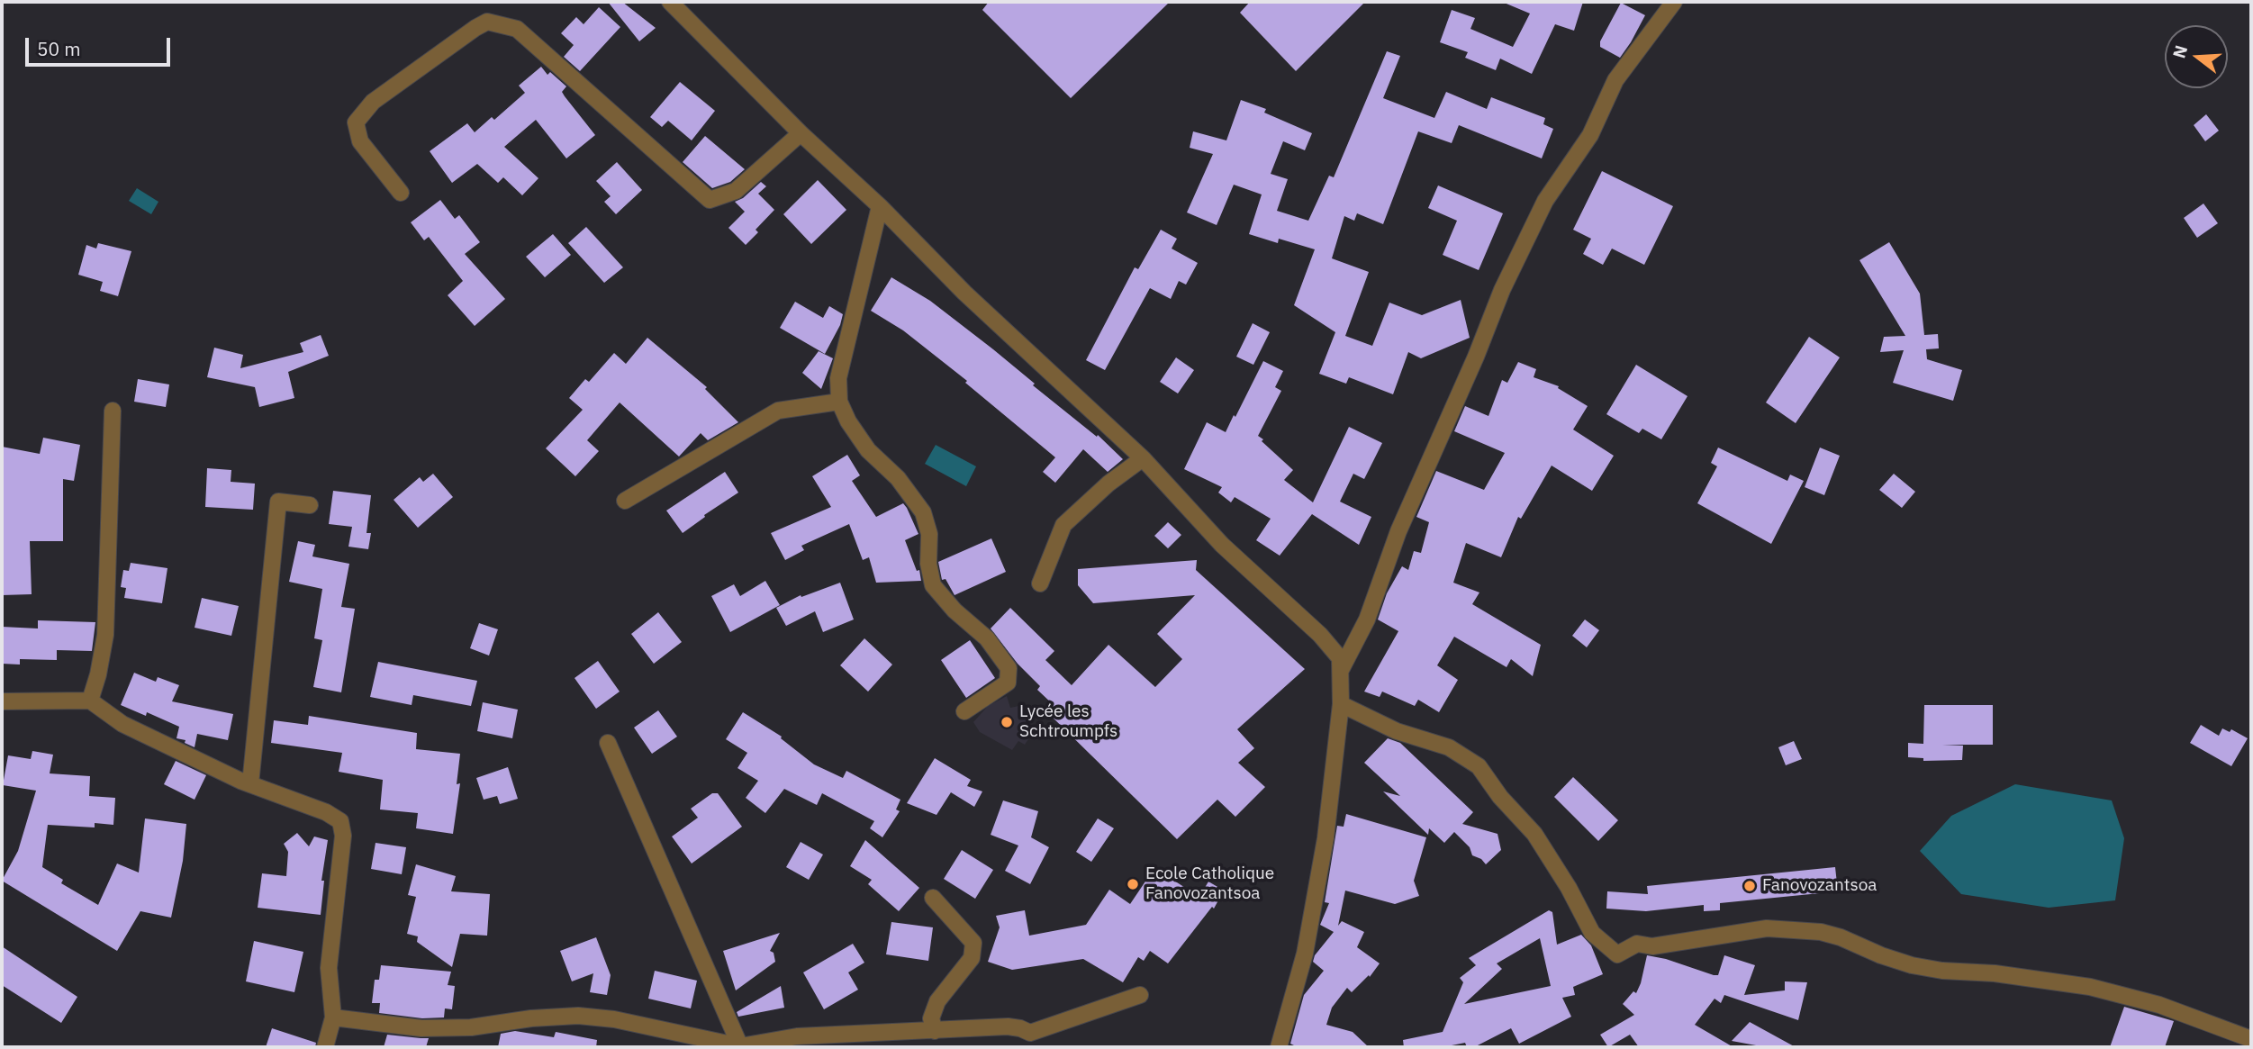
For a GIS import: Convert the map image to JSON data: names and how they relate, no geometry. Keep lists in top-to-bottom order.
{
  "places": ["Lycée les Schtroumpfs", "Ecole Catholique Fanovozantsoa", "Fanovozantsoa"],
  "scale_bar": "50 m",
  "north": "left"
}
